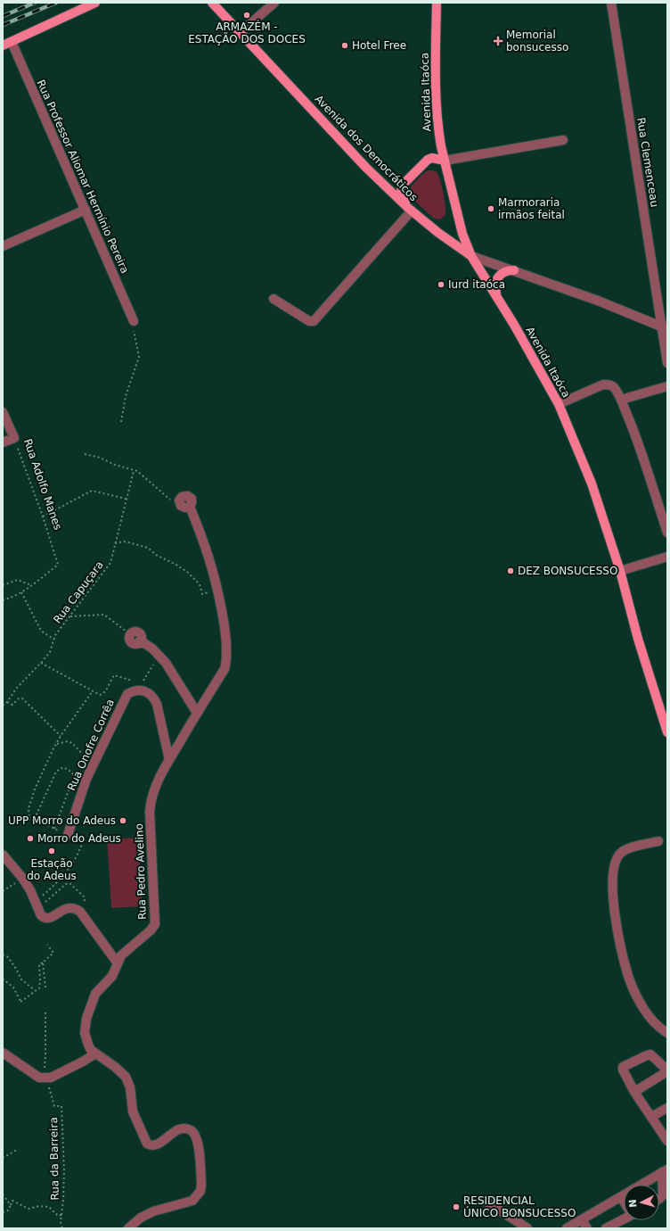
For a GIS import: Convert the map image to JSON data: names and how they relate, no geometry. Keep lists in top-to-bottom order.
{
  "streets": {
    "main road": ["Avenida Itaóca", "Avenida dos Democráticos"],
    "street": [
      "Rua Clemenceau",
      "Rua Professor Aliomar Hermínio Pereira",
      "Rua Adolfo Manes",
      "Rua Onofre Corrêa",
      "Rua Pedro Avelino"
    ],
    "path": ["Rua Capuçara", "Rua da Barreira"]
  },
  "crossings": [
    ["Avenida Itaóca", "Avenida dos Democráticos"],
    ["Avenida dos Democráticos", "Rua Clemenceau"]
  ],
  "places": {
    "other": [
      "ARMAZÉM - ESTAÇÃO DOS DOCES",
      "Hotel Free",
      "Marmoraria irmãos feital",
      "Iurd itaóca",
      "DEZ BONSUCESSO",
      "UPP Morro do Adeus",
      "Morro do Adeus",
      "Estação do Adeus",
      "RESIDENCIAL ÚNICO BONSUCESSO"
    ],
    "health": ["Memorial bonsucesso"]
  },
  "north": "left"
}
